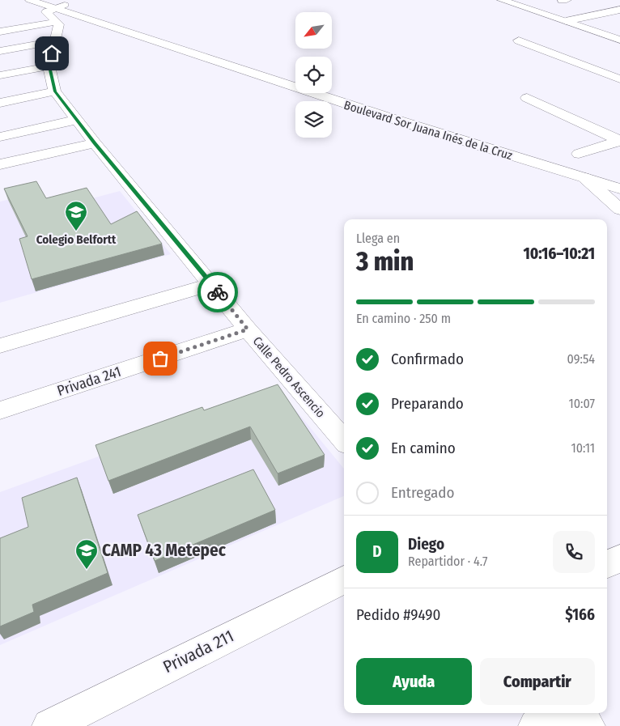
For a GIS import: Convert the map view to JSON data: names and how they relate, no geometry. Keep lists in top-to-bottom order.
{
  "streets": {
    "street": [
      "Boulevard Sor Juana Inés de la Cruz",
      "Calle Pedro Ascencio",
      "Privada 241",
      "Privada 211"
    ]
  },
  "crossings": [
    ["Boulevard Sor Juana Inés de la Cruz", "Calle Pedro Ascencio"],
    ["Calle Pedro Ascencio", "Privada 241"]
  ],
  "places": {
    "school or university": ["Colegio Belfortt", "CAMP 43 Metepec"]
  },
  "north": "bottom left",
  "page": {
    "heading": ["3 min", "Llega en", "10:16–10:21"],
    "panel": [
      "Diego",
      "Repartidor · 4.7",
      "Pedido #9490",
      "$166"
    ],
    "bar": "En camino · 250 m",
    "list": [
      ["Confirmado", "09:54"],
      ["Preparando", "10:07"],
      ["En camino", "10:11"],
      "Entregado"
    ],
    "round": "D",
    "buttons": ["Ayuda", "Compartir"]
  }
}
